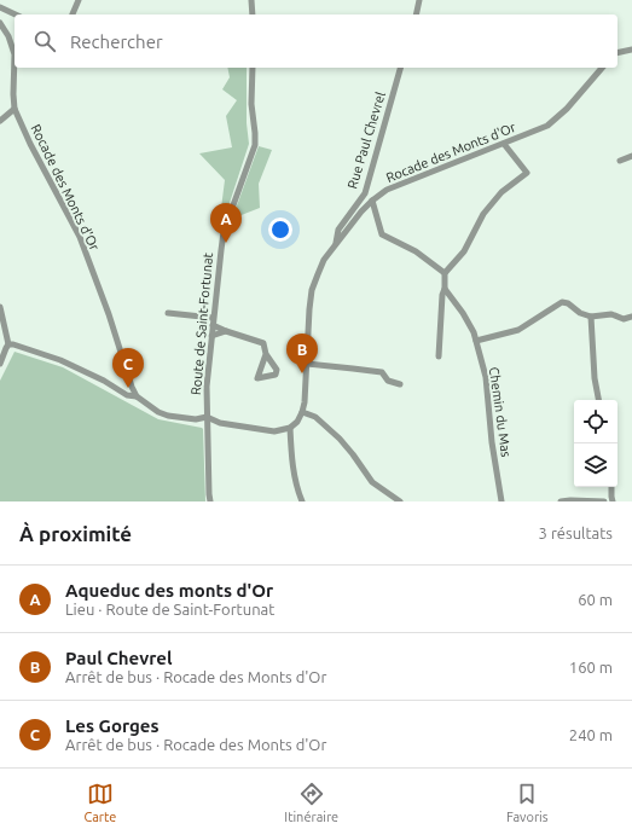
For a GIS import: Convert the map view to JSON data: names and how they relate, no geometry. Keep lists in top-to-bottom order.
{
  "streets": {
    "street": [
      "Rue Paul Chevrel",
      "Rocade des Monts d'Or",
      "Route de Saint-Fortunat",
      "Chemin du Mas"
    ]
  },
  "crossings": [
    ["Rue Paul Chevrel", "Rocade des Monts d'Or"]
  ],
  "page": {
    "search": "Rechercher",
    "pins": ["A", "B", "C"],
    "heading": ["À proximité", "3 résultats"],
    "list": [
      {
        "mark": "A",
        "name": "Aqueduc des monts d'Or",
        "note": "Lieu · Route de Saint-Fortunat",
        "value": "60 m"
      },
      {
        "mark": "B",
        "name": "Paul Chevrel",
        "note": "Arrêt de bus · Rocade des Monts d'Or",
        "value": "160 m"
      },
      {
        "mark": "C",
        "name": "Les Gorges",
        "note": "Arrêt de bus · Rocade des Monts d'Or",
        "value": "240 m"
      }
    ],
    "nav": ["Carte", "Itinéraire", "Favoris"]
  }
}
